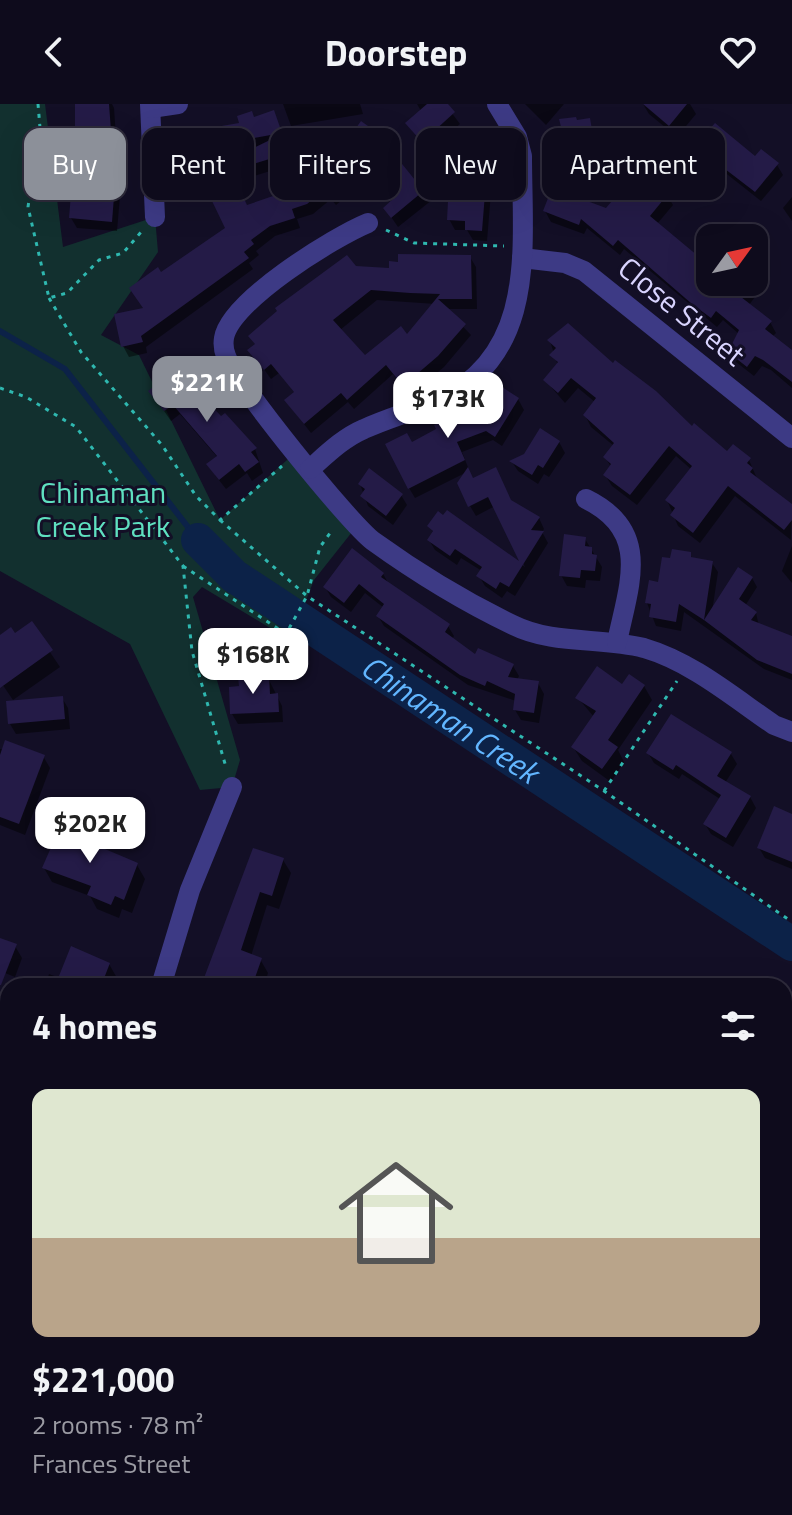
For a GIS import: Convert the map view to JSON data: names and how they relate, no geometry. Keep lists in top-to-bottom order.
{
  "streets": {
    "street": ["Close Street"]
  },
  "water": ["Chinaman Creek"],
  "parks": ["Chinaman Creek Park"],
  "north": "top right",
  "page": {
    "header": "Doorstep",
    "chip": [
      "Buy",
      "Rent",
      "Filters",
      "New",
      "Apartment"
    ],
    "price": [
      "$221K",
      "$173K",
      "$168K",
      "$202K"
    ],
    "heading": "4 homes",
    "list": [
      {
        "name": "$221,000",
        "note": "2 rooms · 78 m² · Frances Street"
      }
    ]
  }
}
